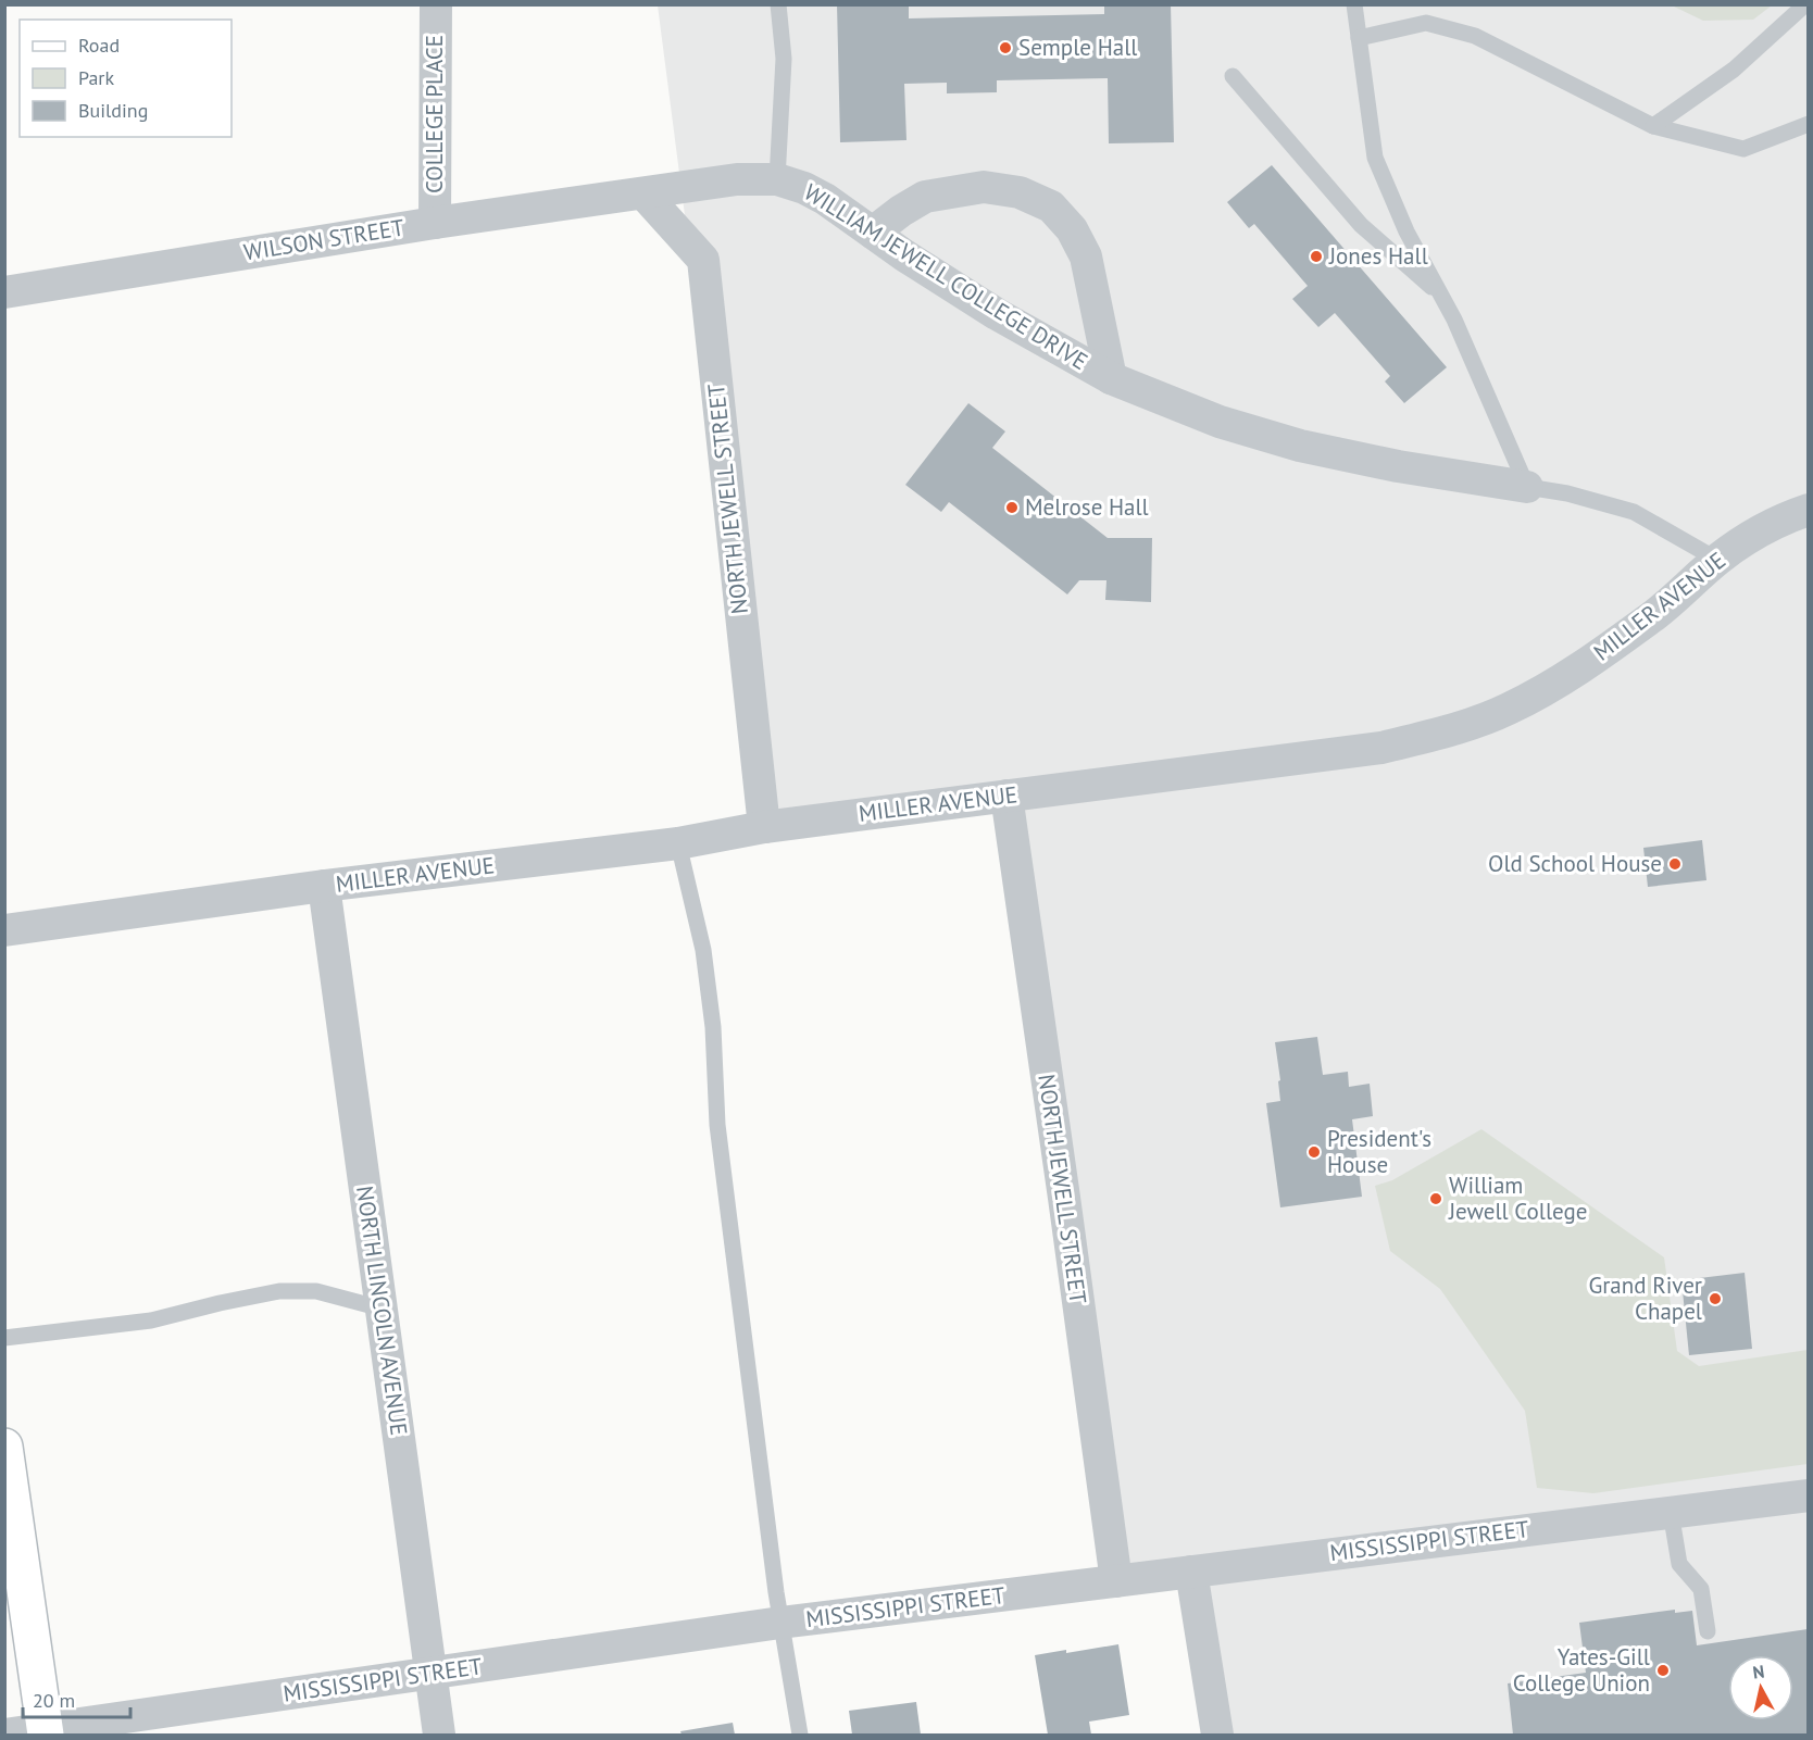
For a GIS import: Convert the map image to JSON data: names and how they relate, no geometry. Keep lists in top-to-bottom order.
{
  "streets": {
    "street": [
      "COLLEGE PLACE",
      "WILSON STREET",
      "WILLIAM JEWELL COLLEGE DRIVE",
      "NORTH JEWELL STREET",
      "MILLER AVENUE",
      "NORTH LINCOLN AVENUE",
      "MISSISSIPPI STREET"
    ]
  },
  "crossings": [
    ["COLLEGE PLACE", "WILSON STREET"],
    ["WILSON STREET", "WILLIAM JEWELL COLLEGE DRIVE"],
    ["WILSON STREET", "NORTH JEWELL STREET"],
    ["WILLIAM JEWELL COLLEGE DRIVE", "NORTH JEWELL STREET"],
    ["WILLIAM JEWELL COLLEGE DRIVE", "MILLER AVENUE"],
    ["NORTH JEWELL STREET", "MILLER AVENUE"],
    ["NORTH JEWELL STREET", "MISSISSIPPI STREET"],
    ["MILLER AVENUE", "NORTH LINCOLN AVENUE"],
    ["NORTH LINCOLN AVENUE", "MISSISSIPPI STREET"]
  ],
  "places": [
    "Semple Hall",
    "Jones Hall",
    "Melrose Hall",
    "Old School House",
    "President's House",
    "William Jewell College",
    "Grand River Chapel",
    "Yates-Gill College Union"
  ],
  "legend": ["Road", "Park", "Building"],
  "scale_bar": "20 m",
  "north": "top"
}
